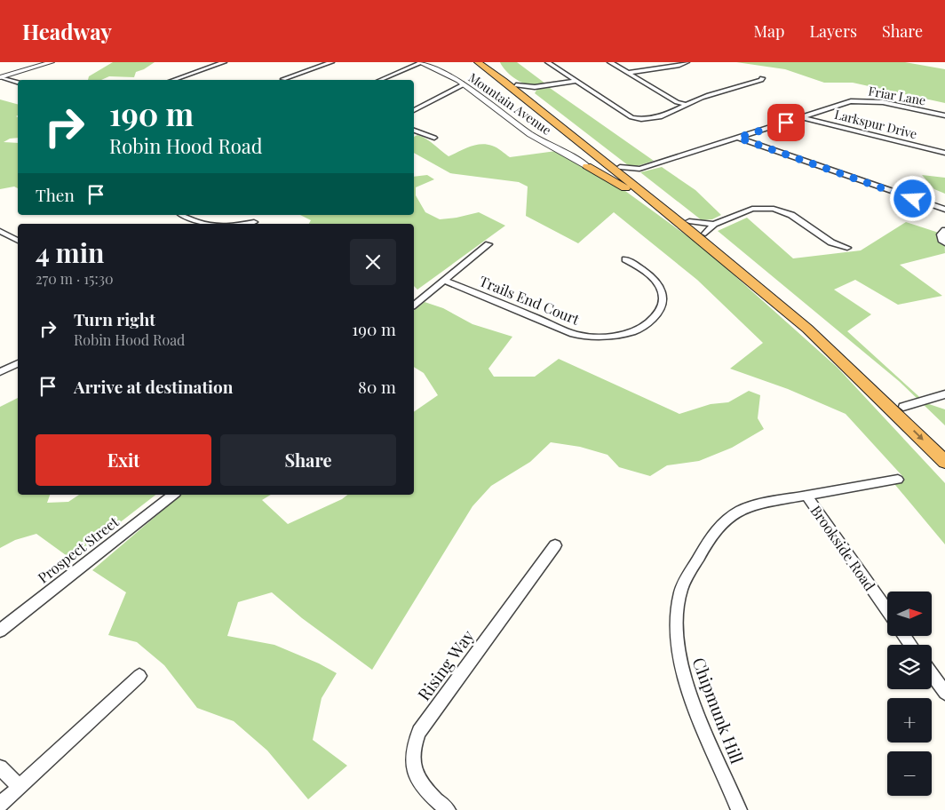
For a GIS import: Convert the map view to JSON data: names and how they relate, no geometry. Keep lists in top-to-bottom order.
{
  "streets": {
    "street": [
      "Friar Lane",
      "Mountain Avenue",
      "Larkspur Drive",
      "Trails End Court",
      "Brookside Road",
      "Prospect Street",
      "Rising Way",
      "Chipmunk Hill"
    ]
  },
  "crossings": [
    ["Friar Lane", "Larkspur Drive"],
    ["Brookside Road", "Chipmunk Hill"]
  ],
  "north": "right",
  "page": {
    "header": "Headway",
    "nav": ["Map", "Layers", "Share"],
    "turn": ["190 m", "Robin Hood Road"],
    "then": "Then",
    "heading": ["4 min", "270 m · 15:30"],
    "list": [
      {
        "name": "Turn right",
        "note": "Robin Hood Road",
        "value": "190 m"
      },
      {
        "name": "Arrive at destination",
        "value": "80 m"
      }
    ],
    "buttons": ["Exit", "Share"],
    "map_buttons": ["+", "−"]
  }
}
